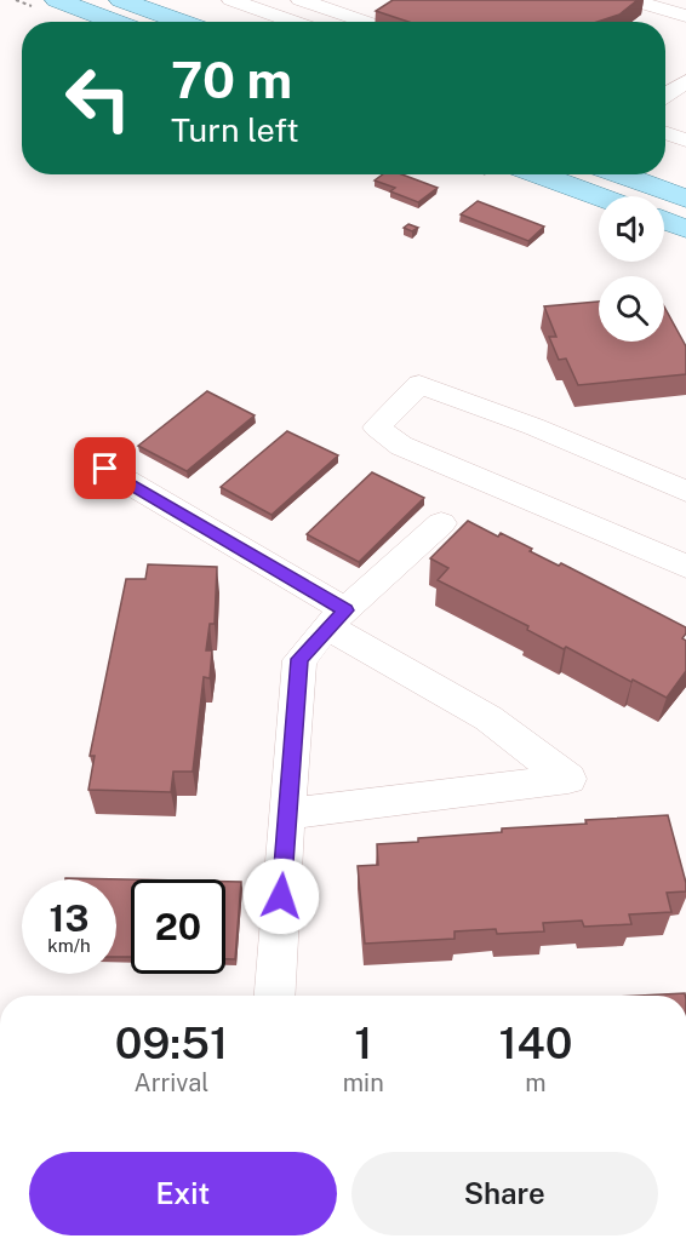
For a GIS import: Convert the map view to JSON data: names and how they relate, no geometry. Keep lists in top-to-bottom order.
{
  "page": {
    "turn": ["70 m", "Turn left"],
    "speed": "13 km/h",
    "limit": "20",
    "eta": [
      "09:51",
      "Arrival",
      "1",
      "min",
      "140",
      "m"
    ],
    "buttons": ["Exit", "Share"]
  }
}
